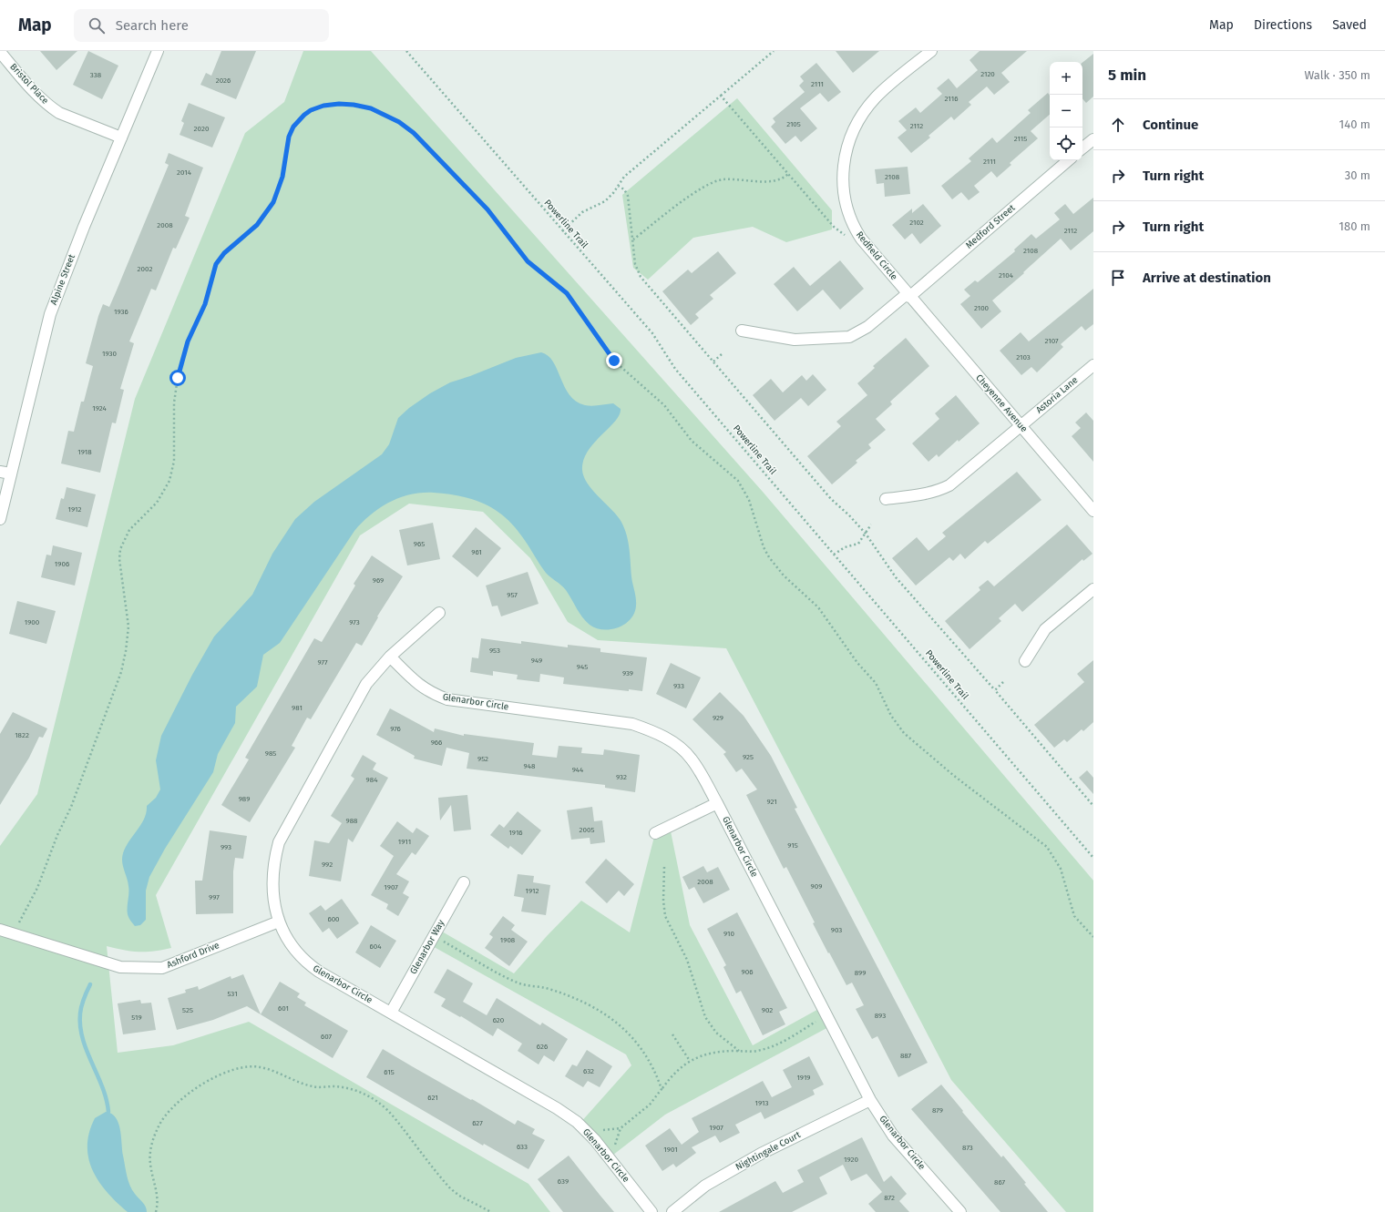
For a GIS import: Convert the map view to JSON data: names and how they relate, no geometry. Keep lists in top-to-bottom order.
{
  "streets": {
    "street": [
      "Bristol Place",
      "Medford Street",
      "Redfield Circle",
      "Alpine Street",
      "Astoria Lane",
      "Cheyenne Avenue",
      "Glenarbor Circle",
      "Glenarbor Way",
      "Ashford Drive",
      "Nightingale Court"
    ],
    "path": ["Powerline Trail"]
  },
  "crossings": [
    ["Bristol Place", "Alpine Street"],
    ["Medford Street", "Redfield Circle"],
    ["Medford Street", "Cheyenne Avenue"],
    ["Redfield Circle", "Cheyenne Avenue"],
    ["Astoria Lane", "Cheyenne Avenue"],
    ["Glenarbor Circle", "Glenarbor Way"],
    ["Glenarbor Circle", "Ashford Drive"],
    ["Glenarbor Circle", "Nightingale Court"]
  ],
  "house_numbers": [
    "2120",
    "338",
    "2026",
    "2111",
    "2116",
    "2105",
    "2112",
    "2020",
    "2115",
    "2111",
    "2014",
    "2108",
    "2102",
    "2008",
    "2112",
    "2108",
    "2002",
    "2104",
    "2100",
    "1936",
    "2107",
    "1930",
    "2103",
    "1924",
    "1918",
    "1912",
    "965",
    "961",
    "1906",
    "969",
    "957",
    "1900",
    "973",
    "953",
    "949",
    "977",
    "945",
    "939",
    "933",
    "981",
    "929",
    "976",
    "1822",
    "966",
    "985",
    "925",
    "952",
    "948",
    "944",
    "932",
    "984",
    "989",
    "921",
    "988",
    "2005",
    "1916",
    "1911",
    "915",
    "993",
    "992",
    "2008",
    "909",
    "1907",
    "1912",
    "997",
    "600",
    "903",
    "910",
    "1908",
    "604",
    "906",
    "899",
    "531",
    "601",
    "525",
    "902",
    "893",
    "519",
    "620",
    "607",
    "626",
    "887",
    "632",
    "615",
    "1919",
    "621",
    "1913",
    "879",
    "627",
    "1907",
    "633",
    "873",
    "1901",
    "1920",
    "639",
    "867",
    "872"
  ],
  "page": {
    "header": "Map",
    "search": "Search here",
    "nav": ["Map", "Directions", "Saved"],
    "heading": ["5 min", "Walk · 350 m"],
    "map_buttons": ["+", "−"],
    "list": [
      ["Continue", "140 m"],
      ["Turn right", "30 m"],
      ["Turn right", "180 m"],
      "Arrive at destination"
    ]
  }
}
